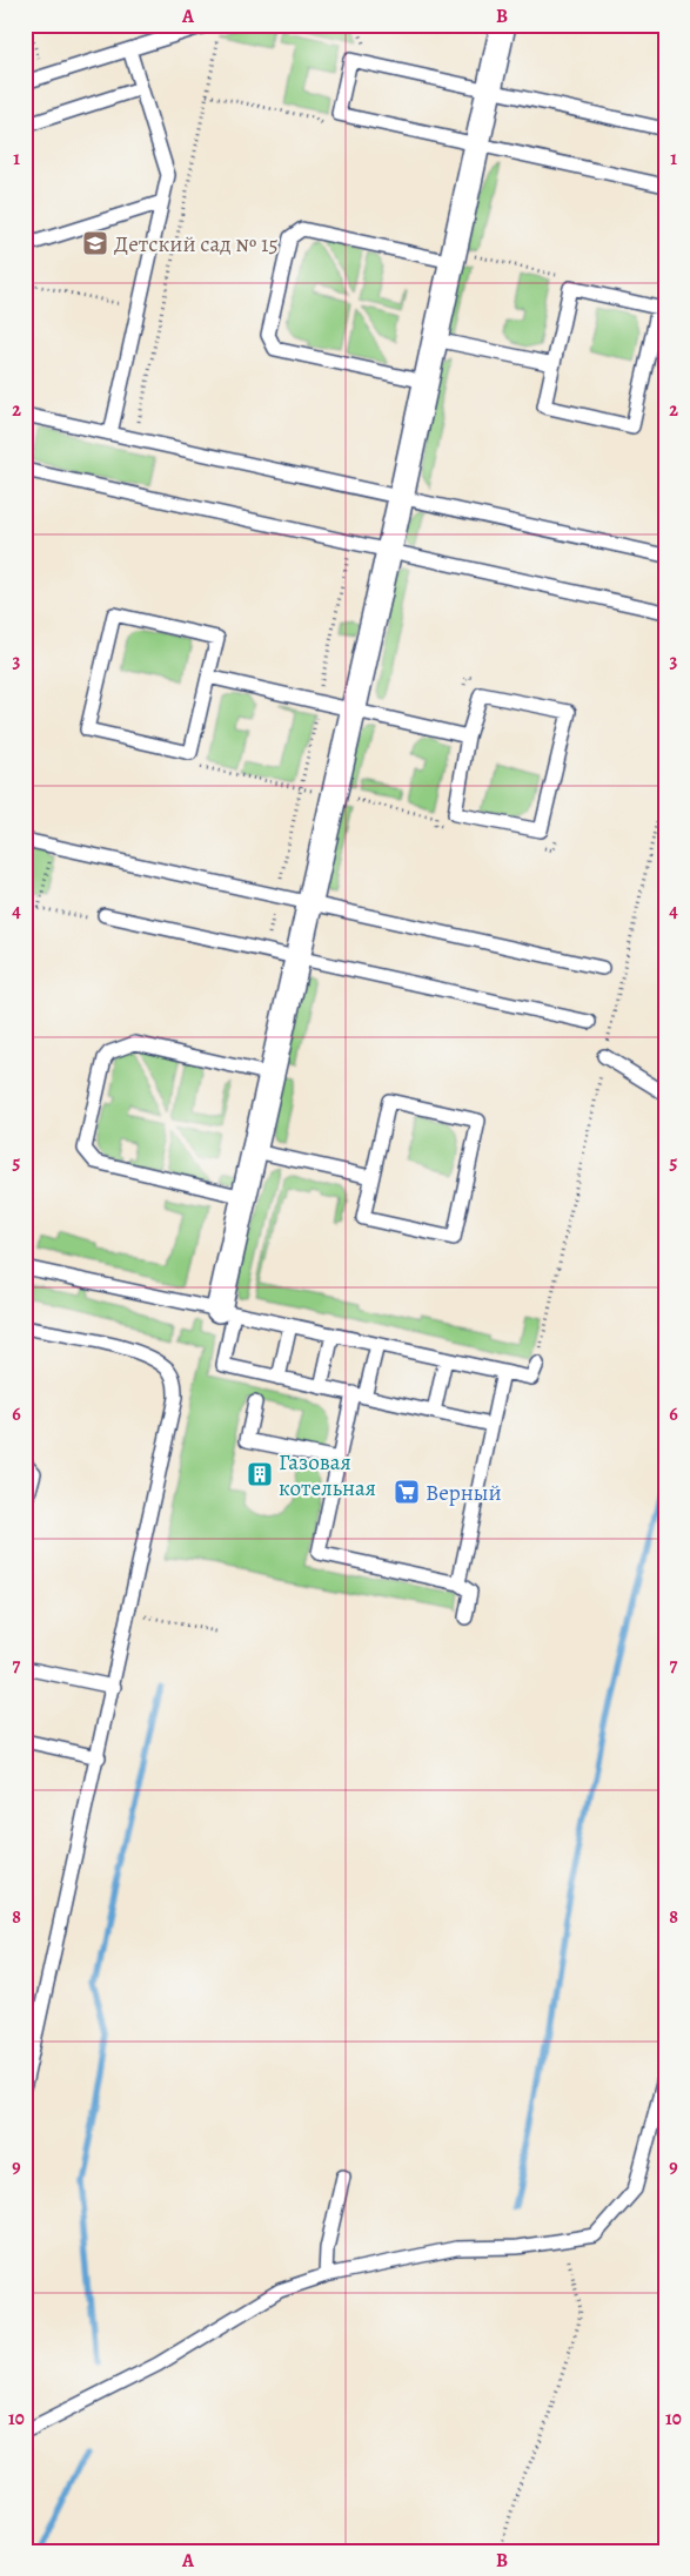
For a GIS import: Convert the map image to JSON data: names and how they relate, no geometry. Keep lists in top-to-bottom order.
{
  "places": {
    "school or university": ["Детский сад № 15"],
    "building": ["Газовая котельная"],
    "supermarket": ["Верный"]
  },
  "grid": {
    "columns": ["A", "B"],
    "rows": [
      "1",
      "2",
      "3",
      "4",
      "5",
      "6",
      "7",
      "8",
      "9",
      "10"
    ]
  }
}
